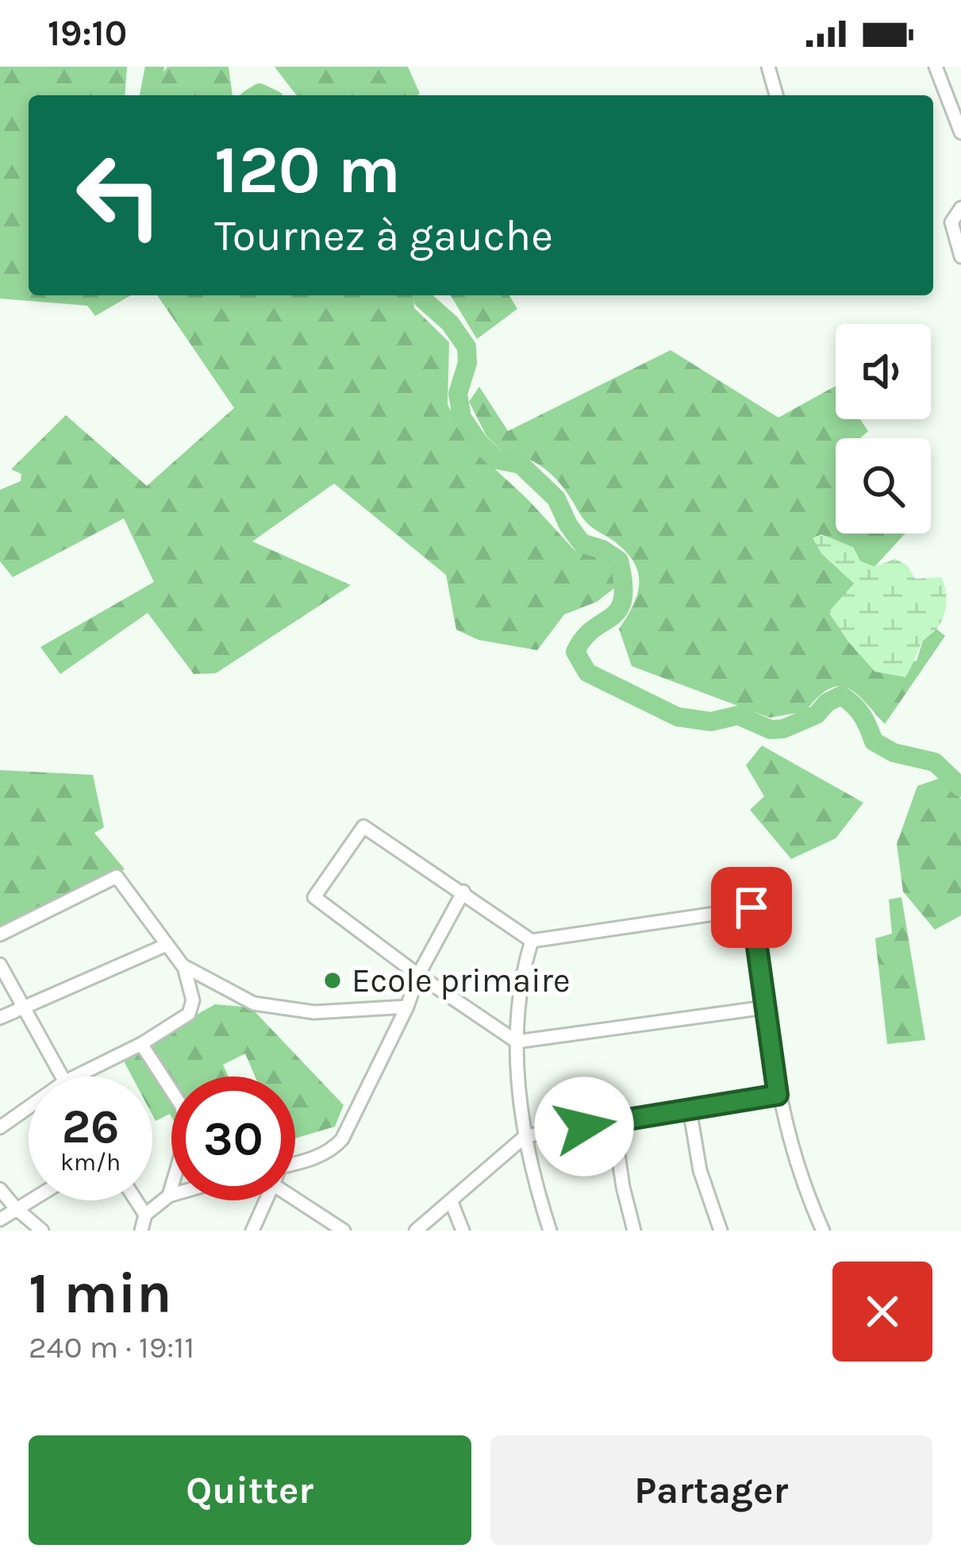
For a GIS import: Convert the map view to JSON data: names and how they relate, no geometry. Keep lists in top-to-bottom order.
{
  "places": ["Ecole primaire"],
  "page": {
    "status": "19:10",
    "turn": ["120 m", "Tournez à gauche"],
    "speed": "26 km/h",
    "limit": "30",
    "heading": ["1 min", "240 m · 19:11"],
    "buttons": ["Quitter", "Partager"]
  }
}
